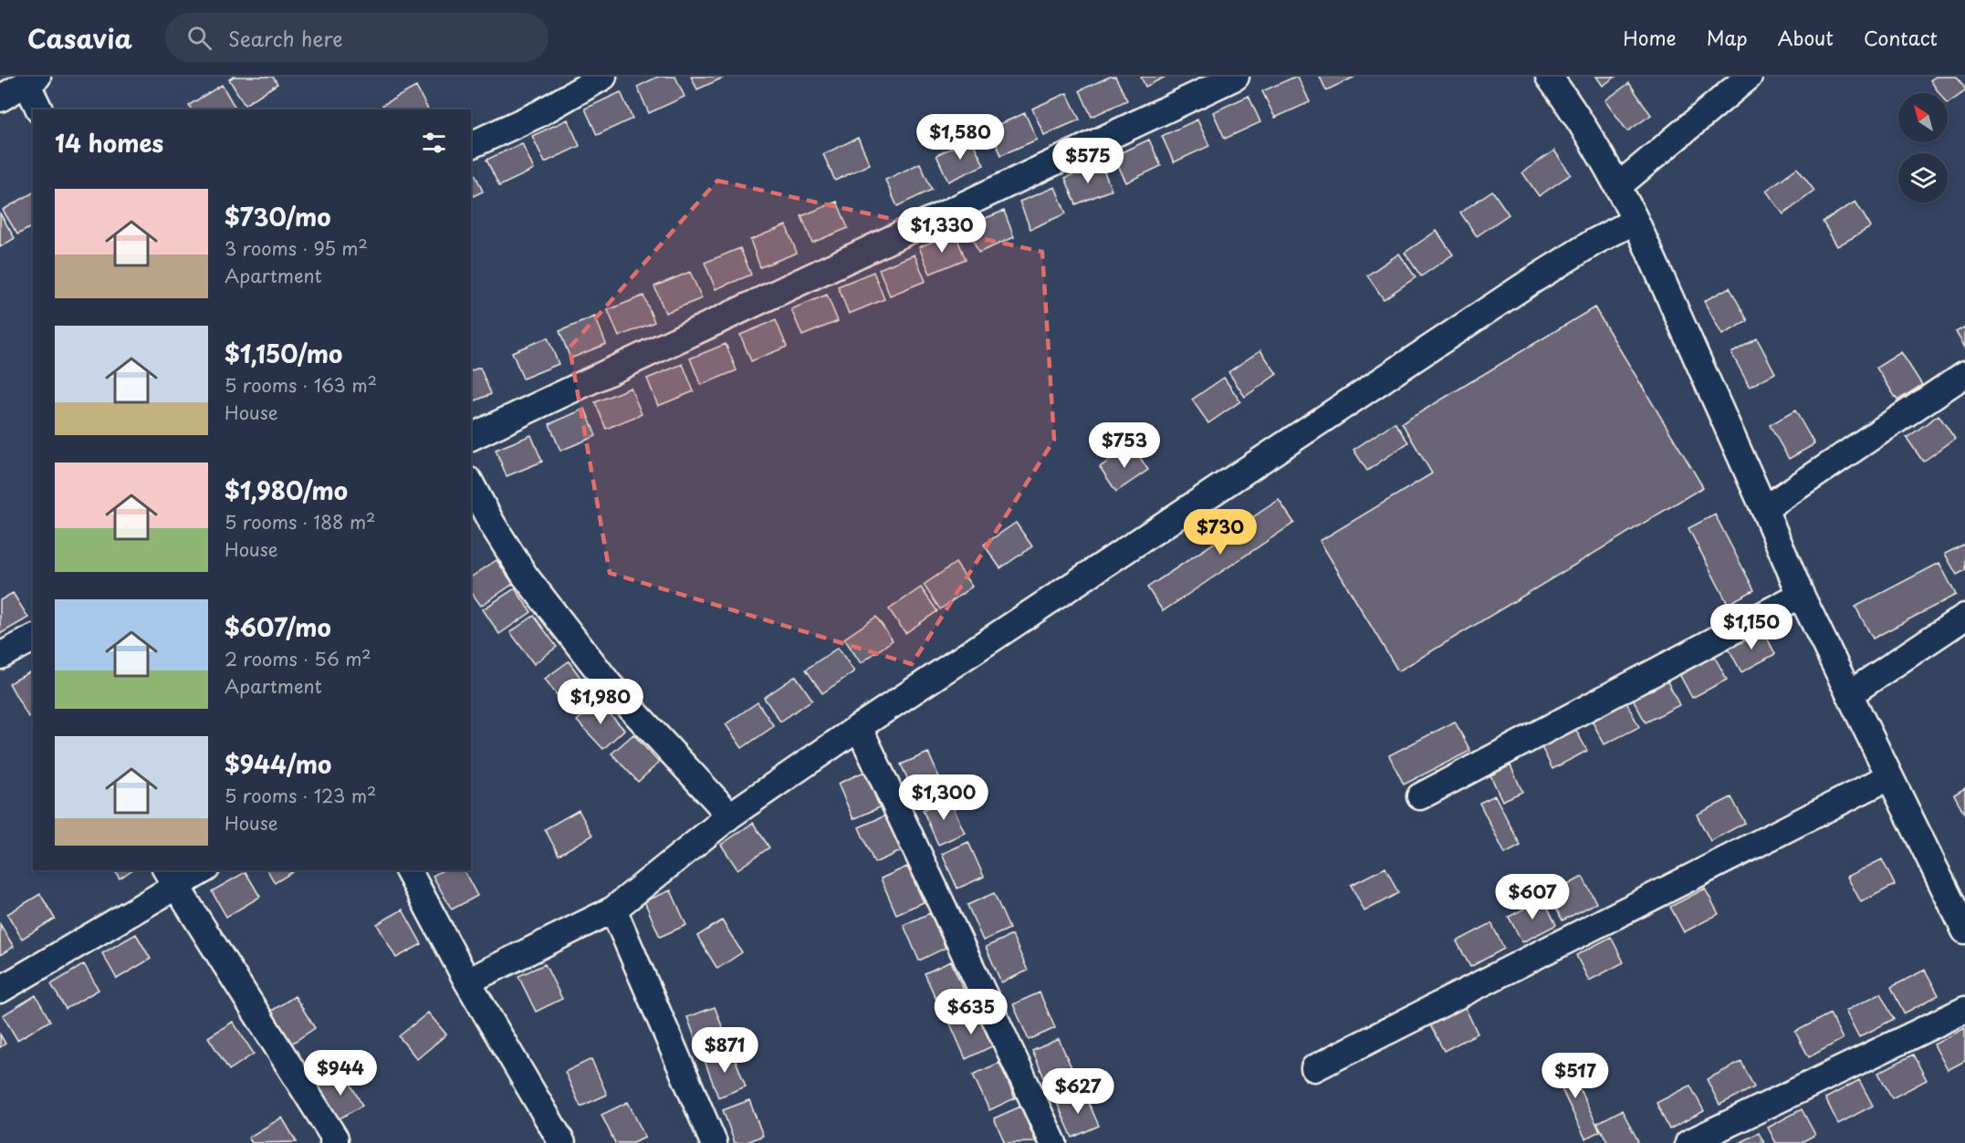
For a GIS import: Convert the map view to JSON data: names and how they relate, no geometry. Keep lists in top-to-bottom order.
{
  "north": "top left",
  "page": {
    "header": "Casavia",
    "search": "Search here",
    "nav": [
      "Home",
      "Map",
      "About",
      "Contact"
    ],
    "heading": "14 homes",
    "price": [
      "$1,580",
      "$575",
      "$1,330",
      "$753",
      "$730",
      "$1,150",
      "$1,980",
      "$1,300",
      "$607",
      "$635",
      "$871",
      "$944",
      "$517",
      "$627"
    ],
    "list": [
      {
        "name": "$730/mo",
        "note": "3 rooms · 95 m² · Apartment"
      },
      {
        "name": "$1,150/mo",
        "note": "5 rooms · 163 m² · House"
      },
      {
        "name": "$1,980/mo",
        "note": "5 rooms · 188 m² · House"
      },
      {
        "name": "$607/mo",
        "note": "2 rooms · 56 m² · Apartment"
      },
      {
        "name": "$944/mo",
        "note": "5 rooms · 123 m² · House"
      }
    ]
  }
}
